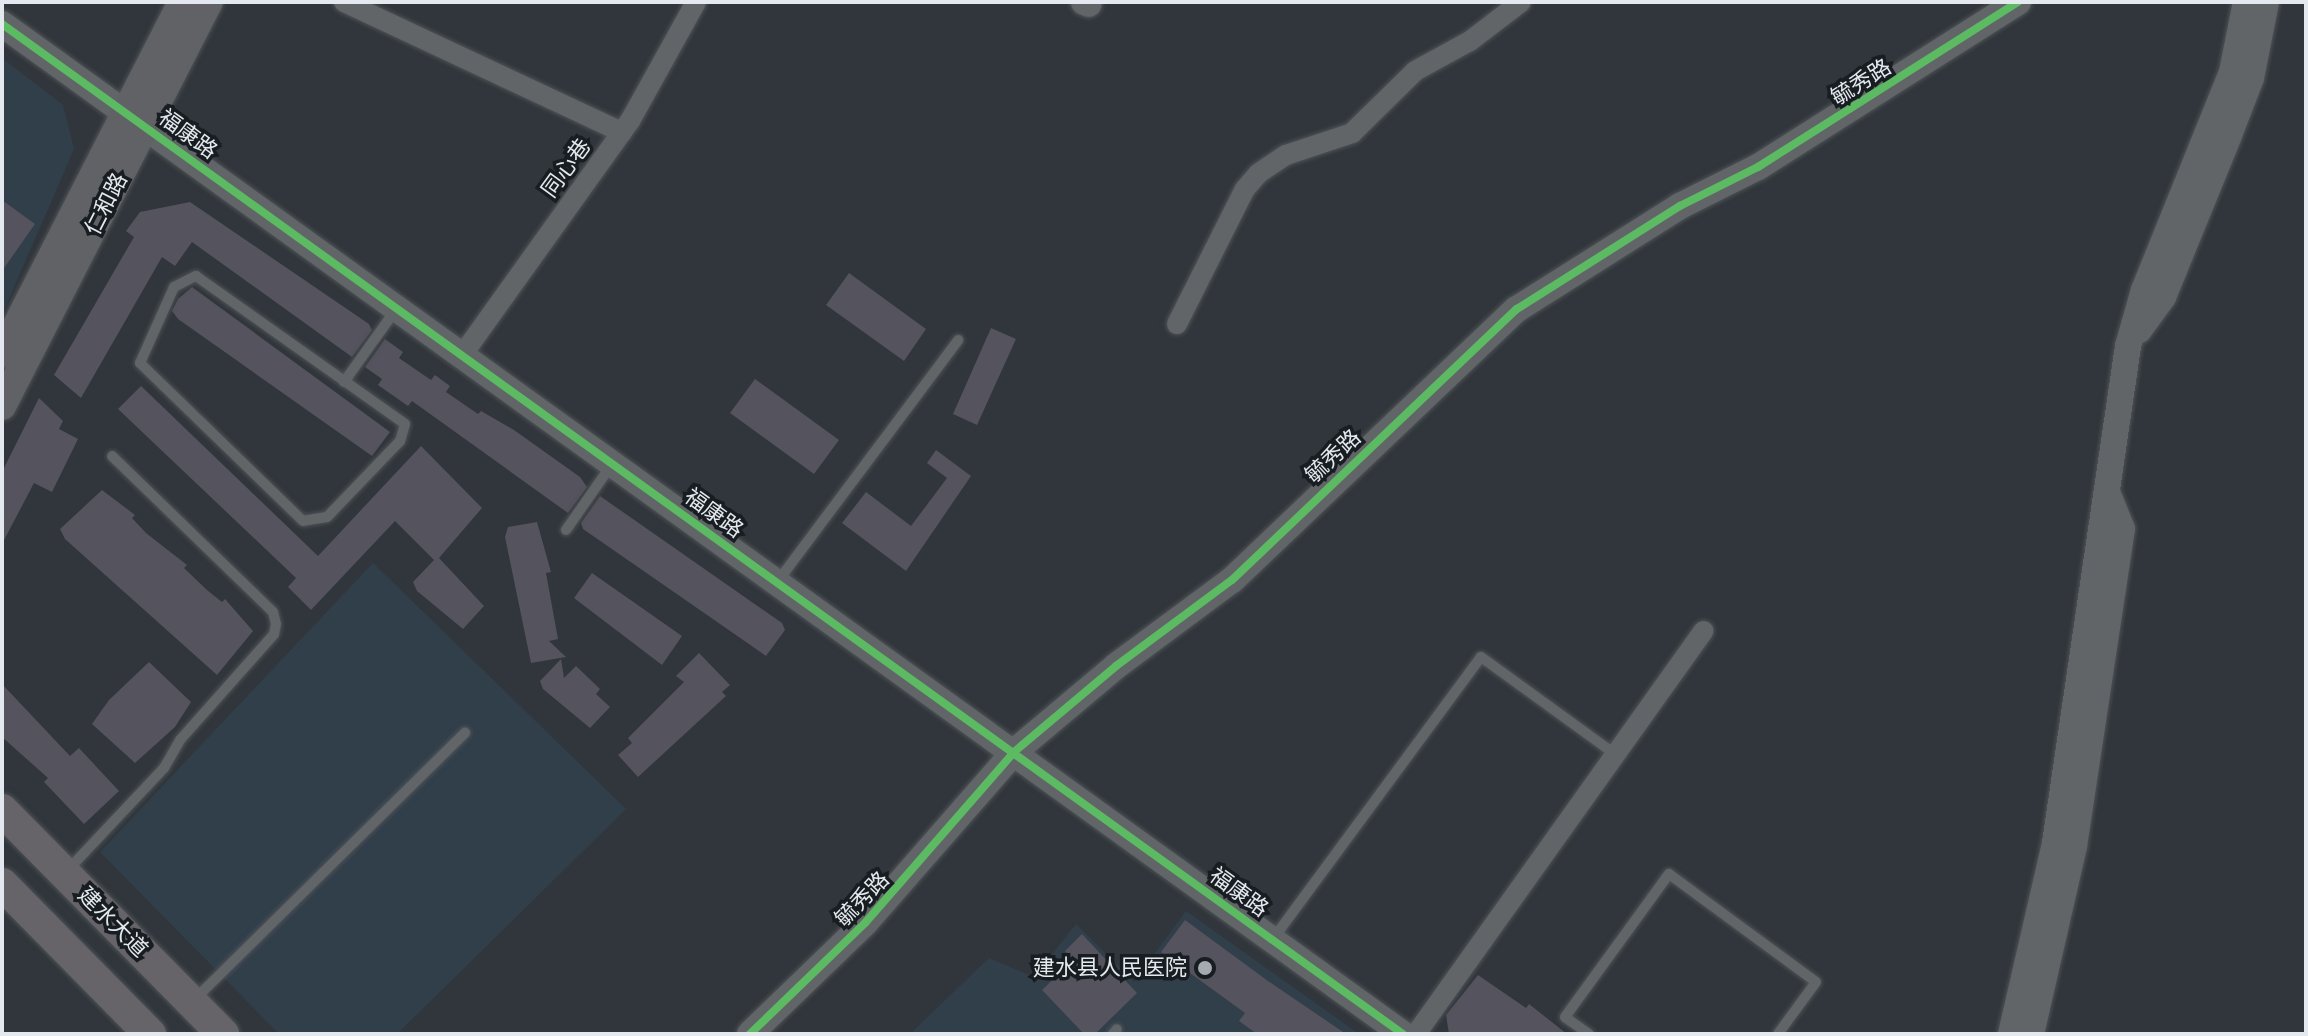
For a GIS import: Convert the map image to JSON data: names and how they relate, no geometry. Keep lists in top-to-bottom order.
{
  "streets": {
    "main road": ["仁和路", "建水大道"],
    "street": ["毓秀路", "福康路", "同心巷"]
  },
  "crossings": [
    ["毓秀路", "福康路"],
    ["福康路", "同心巷"],
    ["福康路", "仁和路"]
  ],
  "places": ["建水县人民医院"]
}
